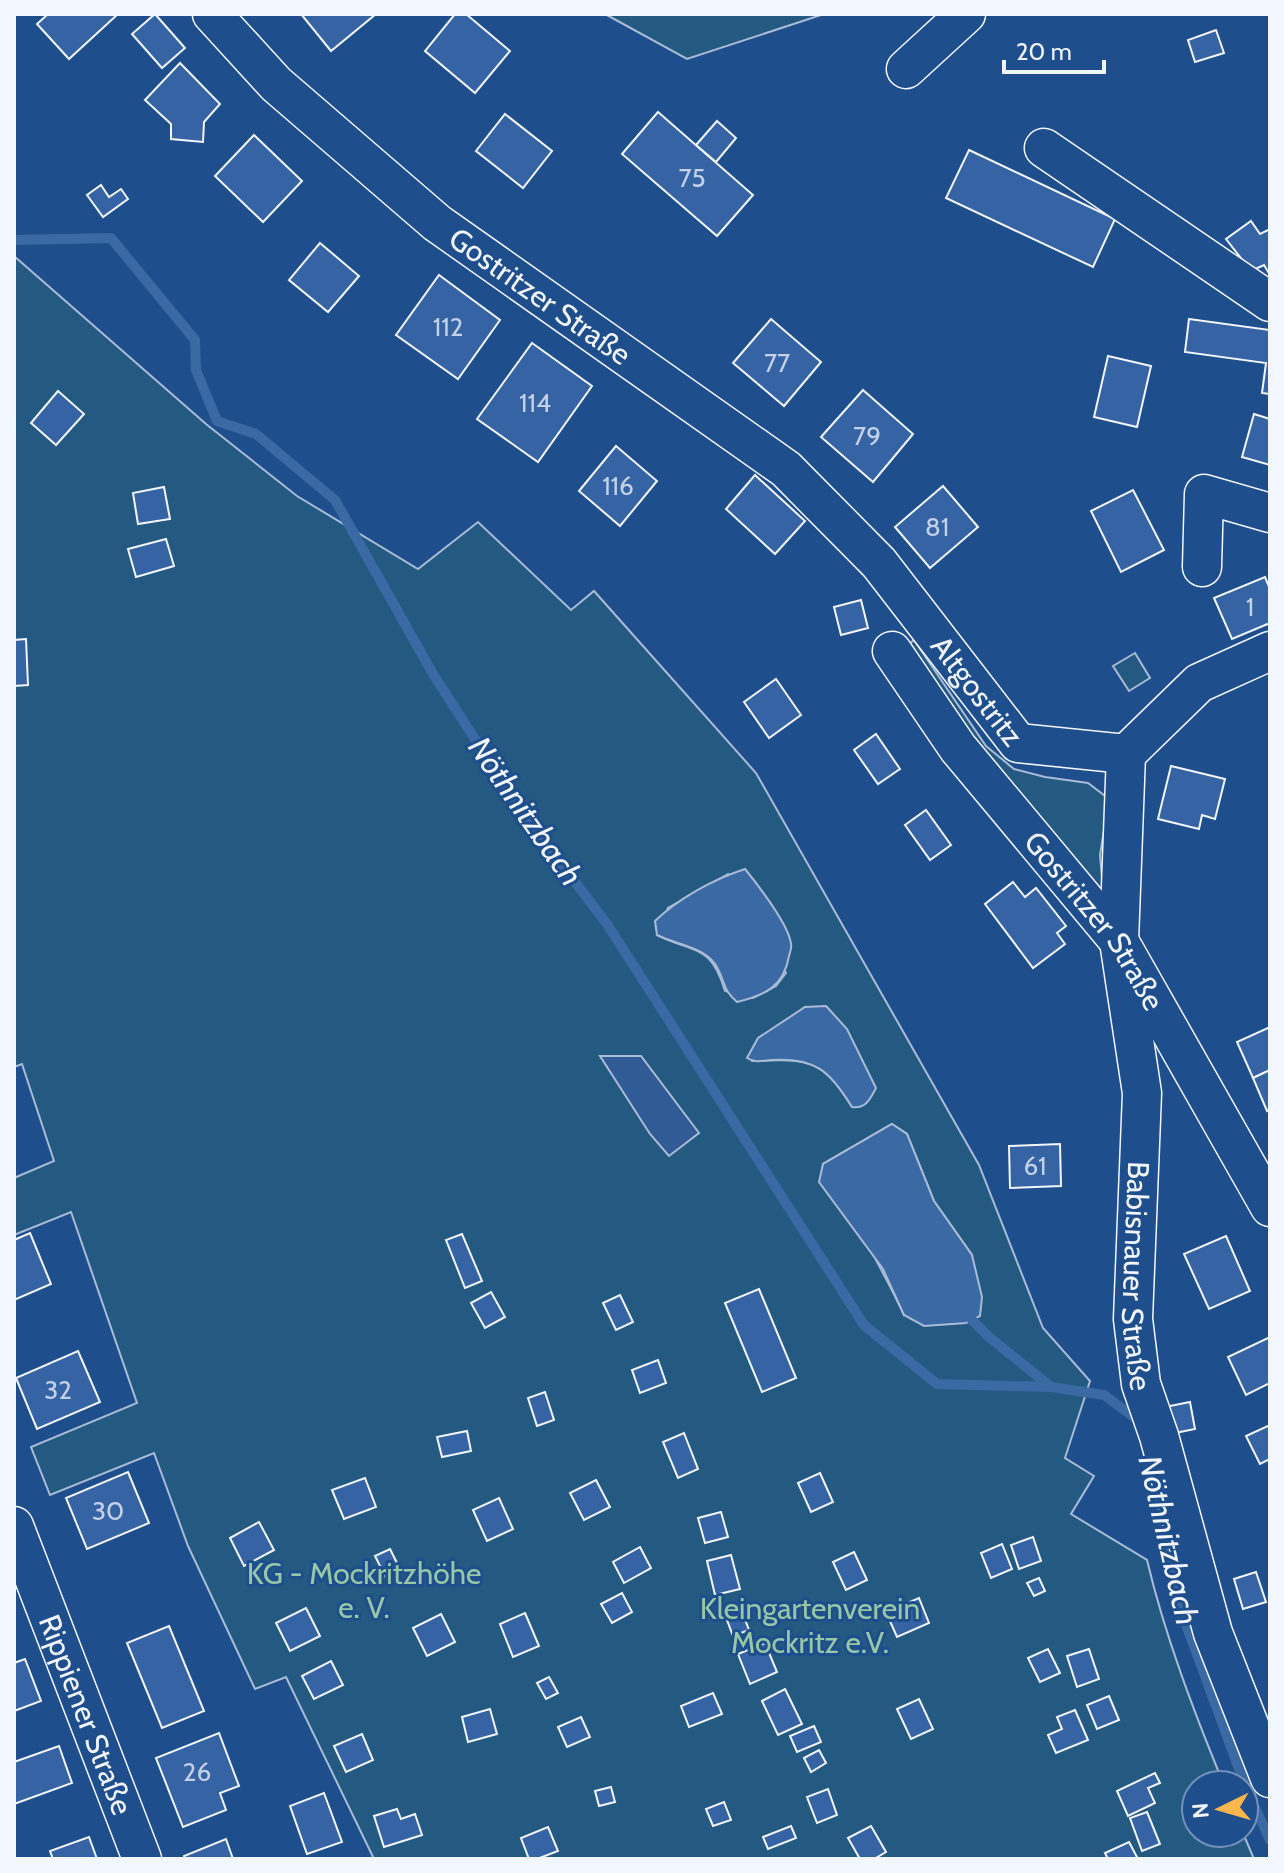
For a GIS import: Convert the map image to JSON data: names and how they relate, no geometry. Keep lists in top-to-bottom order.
{
  "streets": {
    "street": [
      "Gostritzer Straße",
      "Altgostritz",
      "Babisnauer Straße",
      "Rippiener Straße"
    ]
  },
  "crossings": [
    ["Gostritzer Straße", "Altgostritz"],
    ["Gostritzer Straße", "Babisnauer Straße"],
    ["Altgostritz", "Babisnauer Straße"]
  ],
  "water": ["Nöthnitzbach"],
  "parks": ["KG - Mockritzhöhe e. V.", "Kleingartenverein Mockritz e.V."],
  "house_numbers": [
    "75",
    "112",
    "77",
    "114",
    "79",
    "116",
    "81",
    "1",
    "61",
    "32",
    "30",
    "26"
  ],
  "scale_bar": "20 m",
  "north": "left"
}
